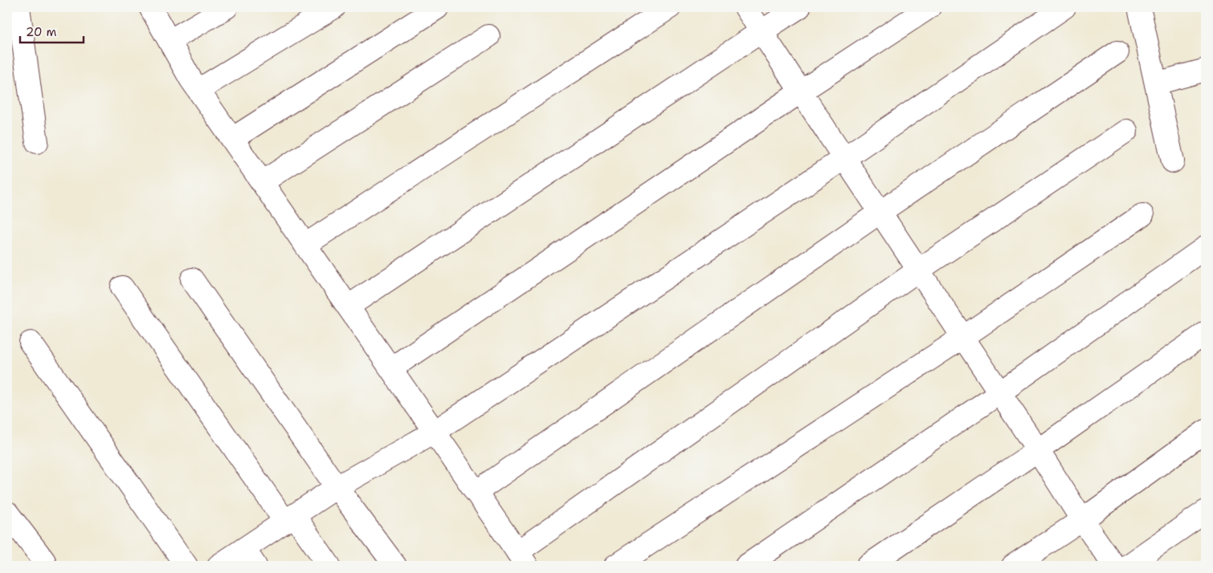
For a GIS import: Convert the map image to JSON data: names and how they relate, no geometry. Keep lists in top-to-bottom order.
{
  "scale_bar": "20 m"
}
